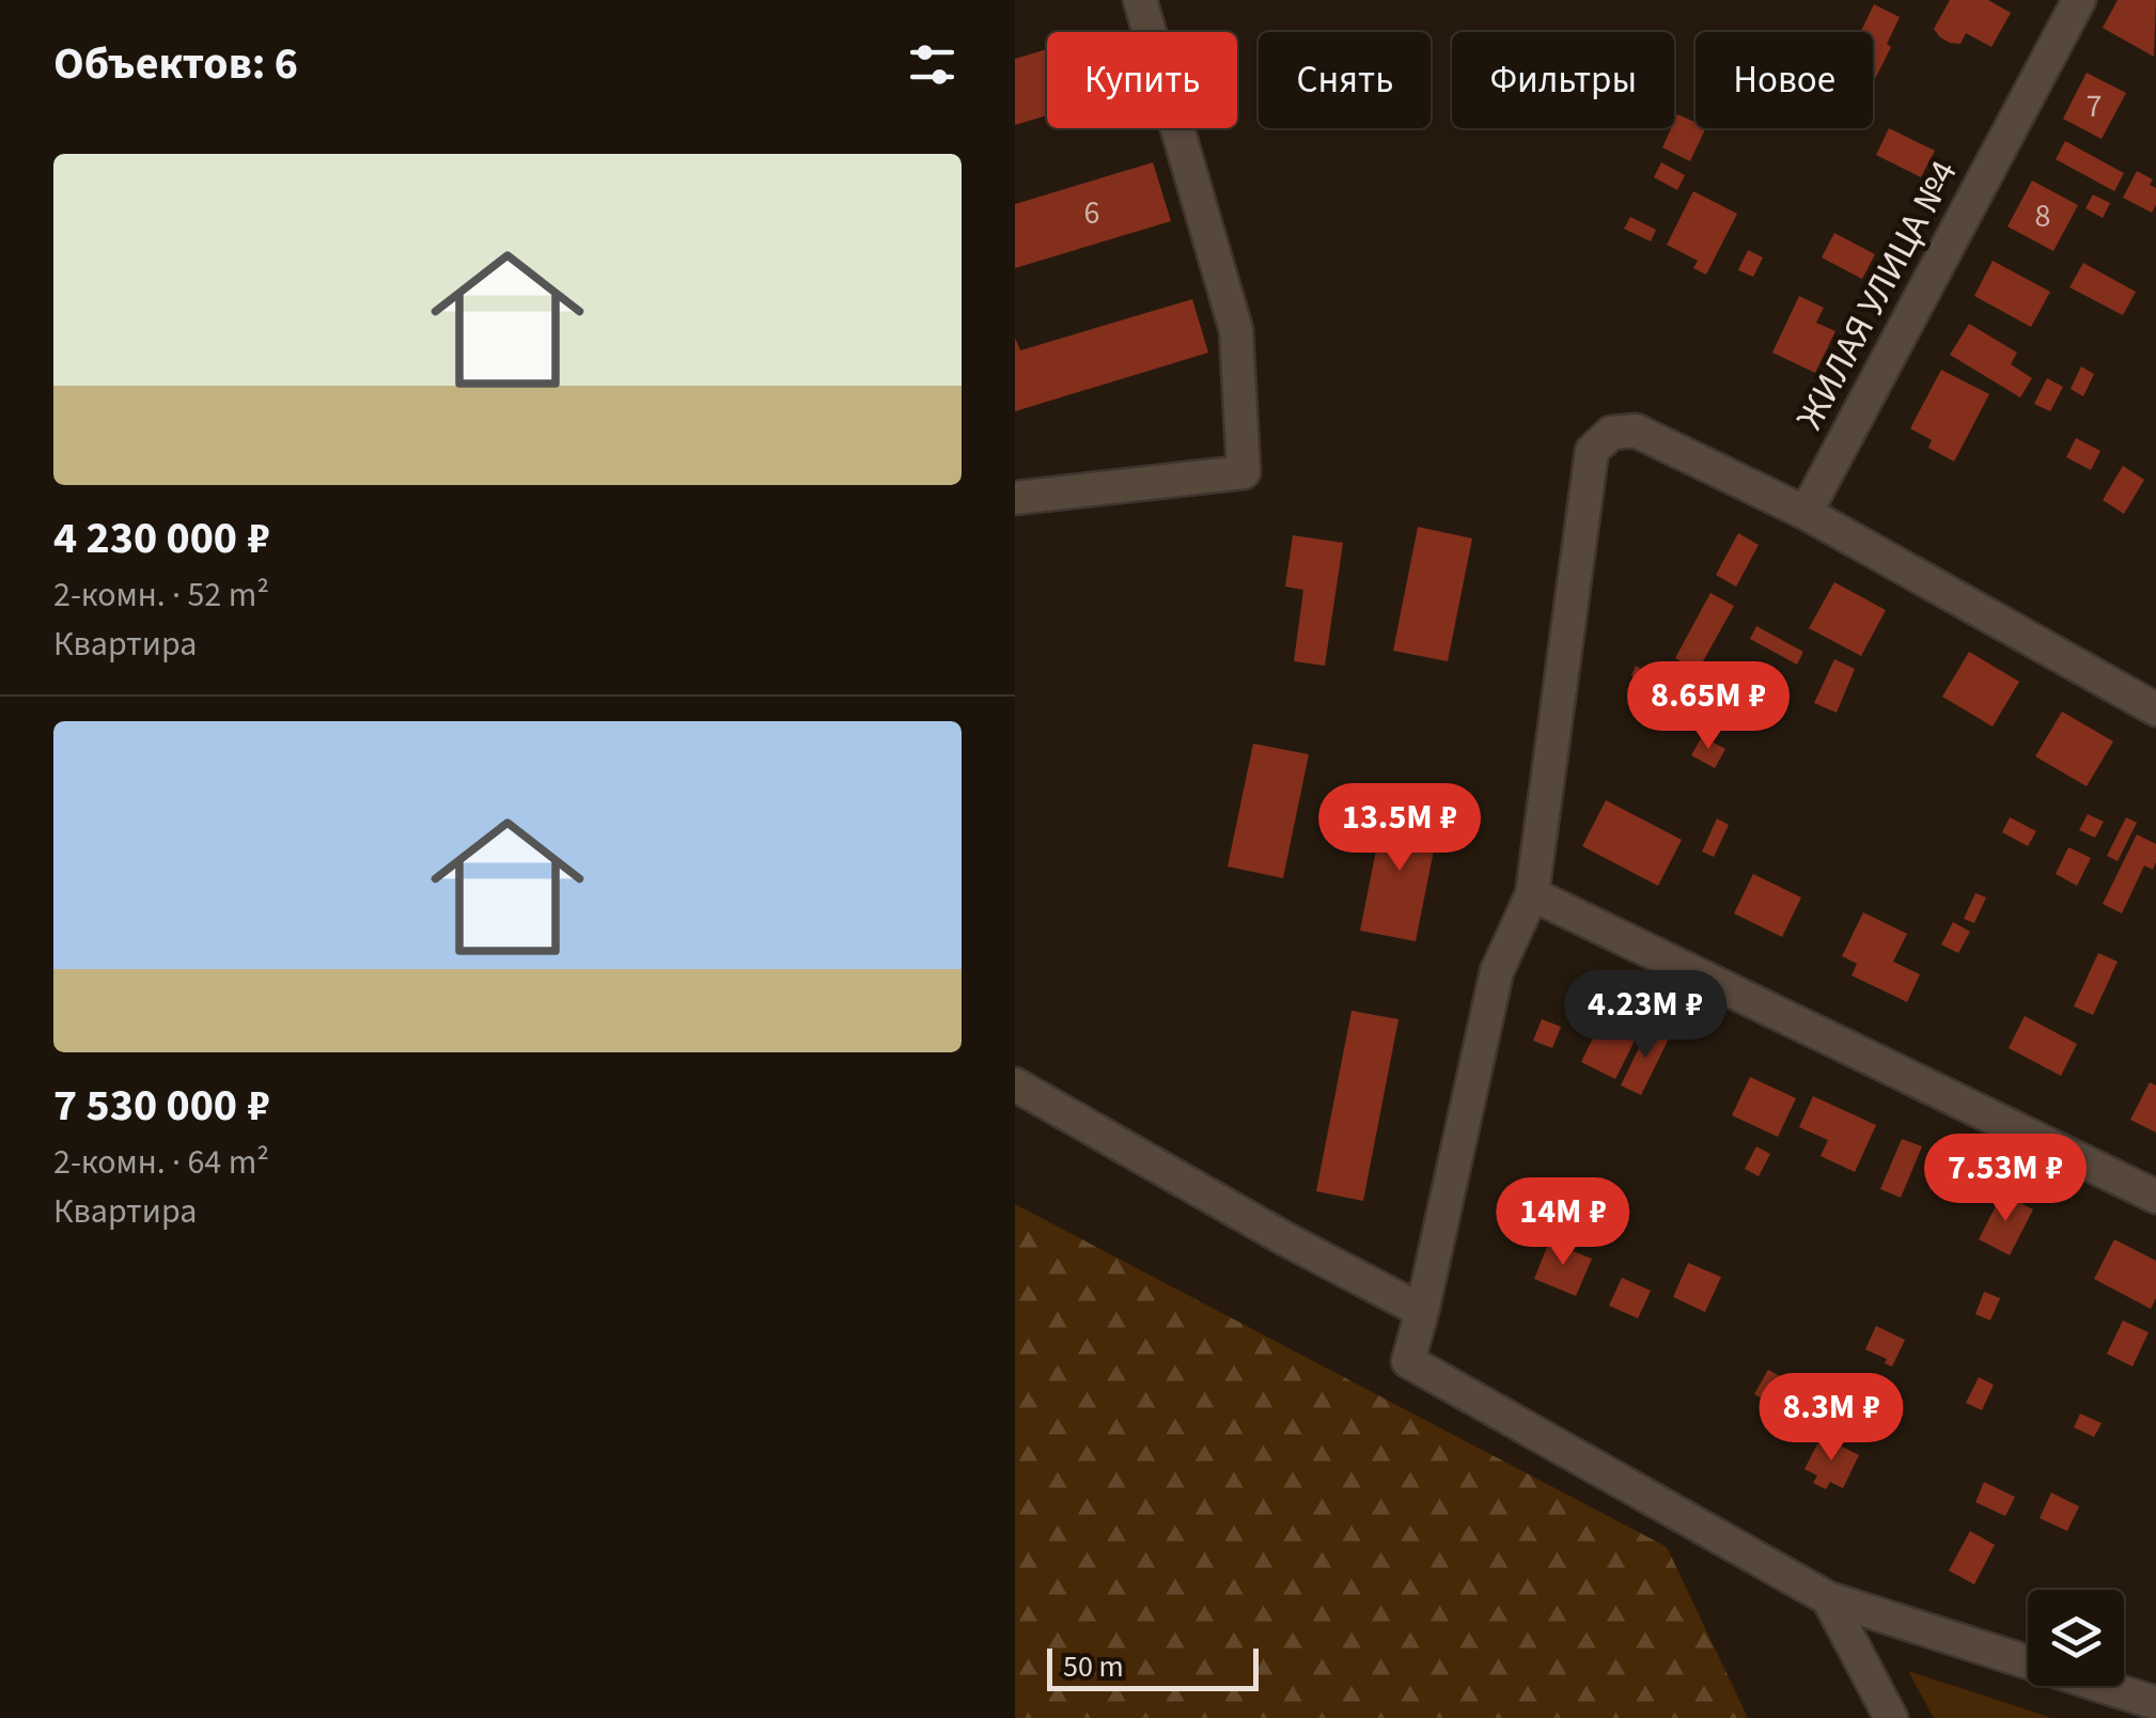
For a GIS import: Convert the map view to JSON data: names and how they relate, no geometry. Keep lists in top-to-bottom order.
{
  "streets": {
    "street": ["ЖИЛАЯ УЛИЦА №4"]
  },
  "house_numbers": ["7", "6", "8"],
  "scale_bar": "50 m",
  "page": {
    "heading": "Объектов: 6",
    "chip": [
      "Купить",
      "Снять",
      "Фильтры",
      "Новое"
    ],
    "list": [
      {
        "name": "4 230 000 ₽",
        "note": "2-комн. · 52 m² · Квартира"
      },
      {
        "name": "7 530 000 ₽",
        "note": "2-комн. · 64 m² · Квартира"
      }
    ],
    "price": [
      "8.65M ₽",
      "13.5M ₽",
      "4.23M ₽",
      "7.53M ₽",
      "14M ₽",
      "8.3M ₽"
    ],
    "scale": "50 m"
  }
}
